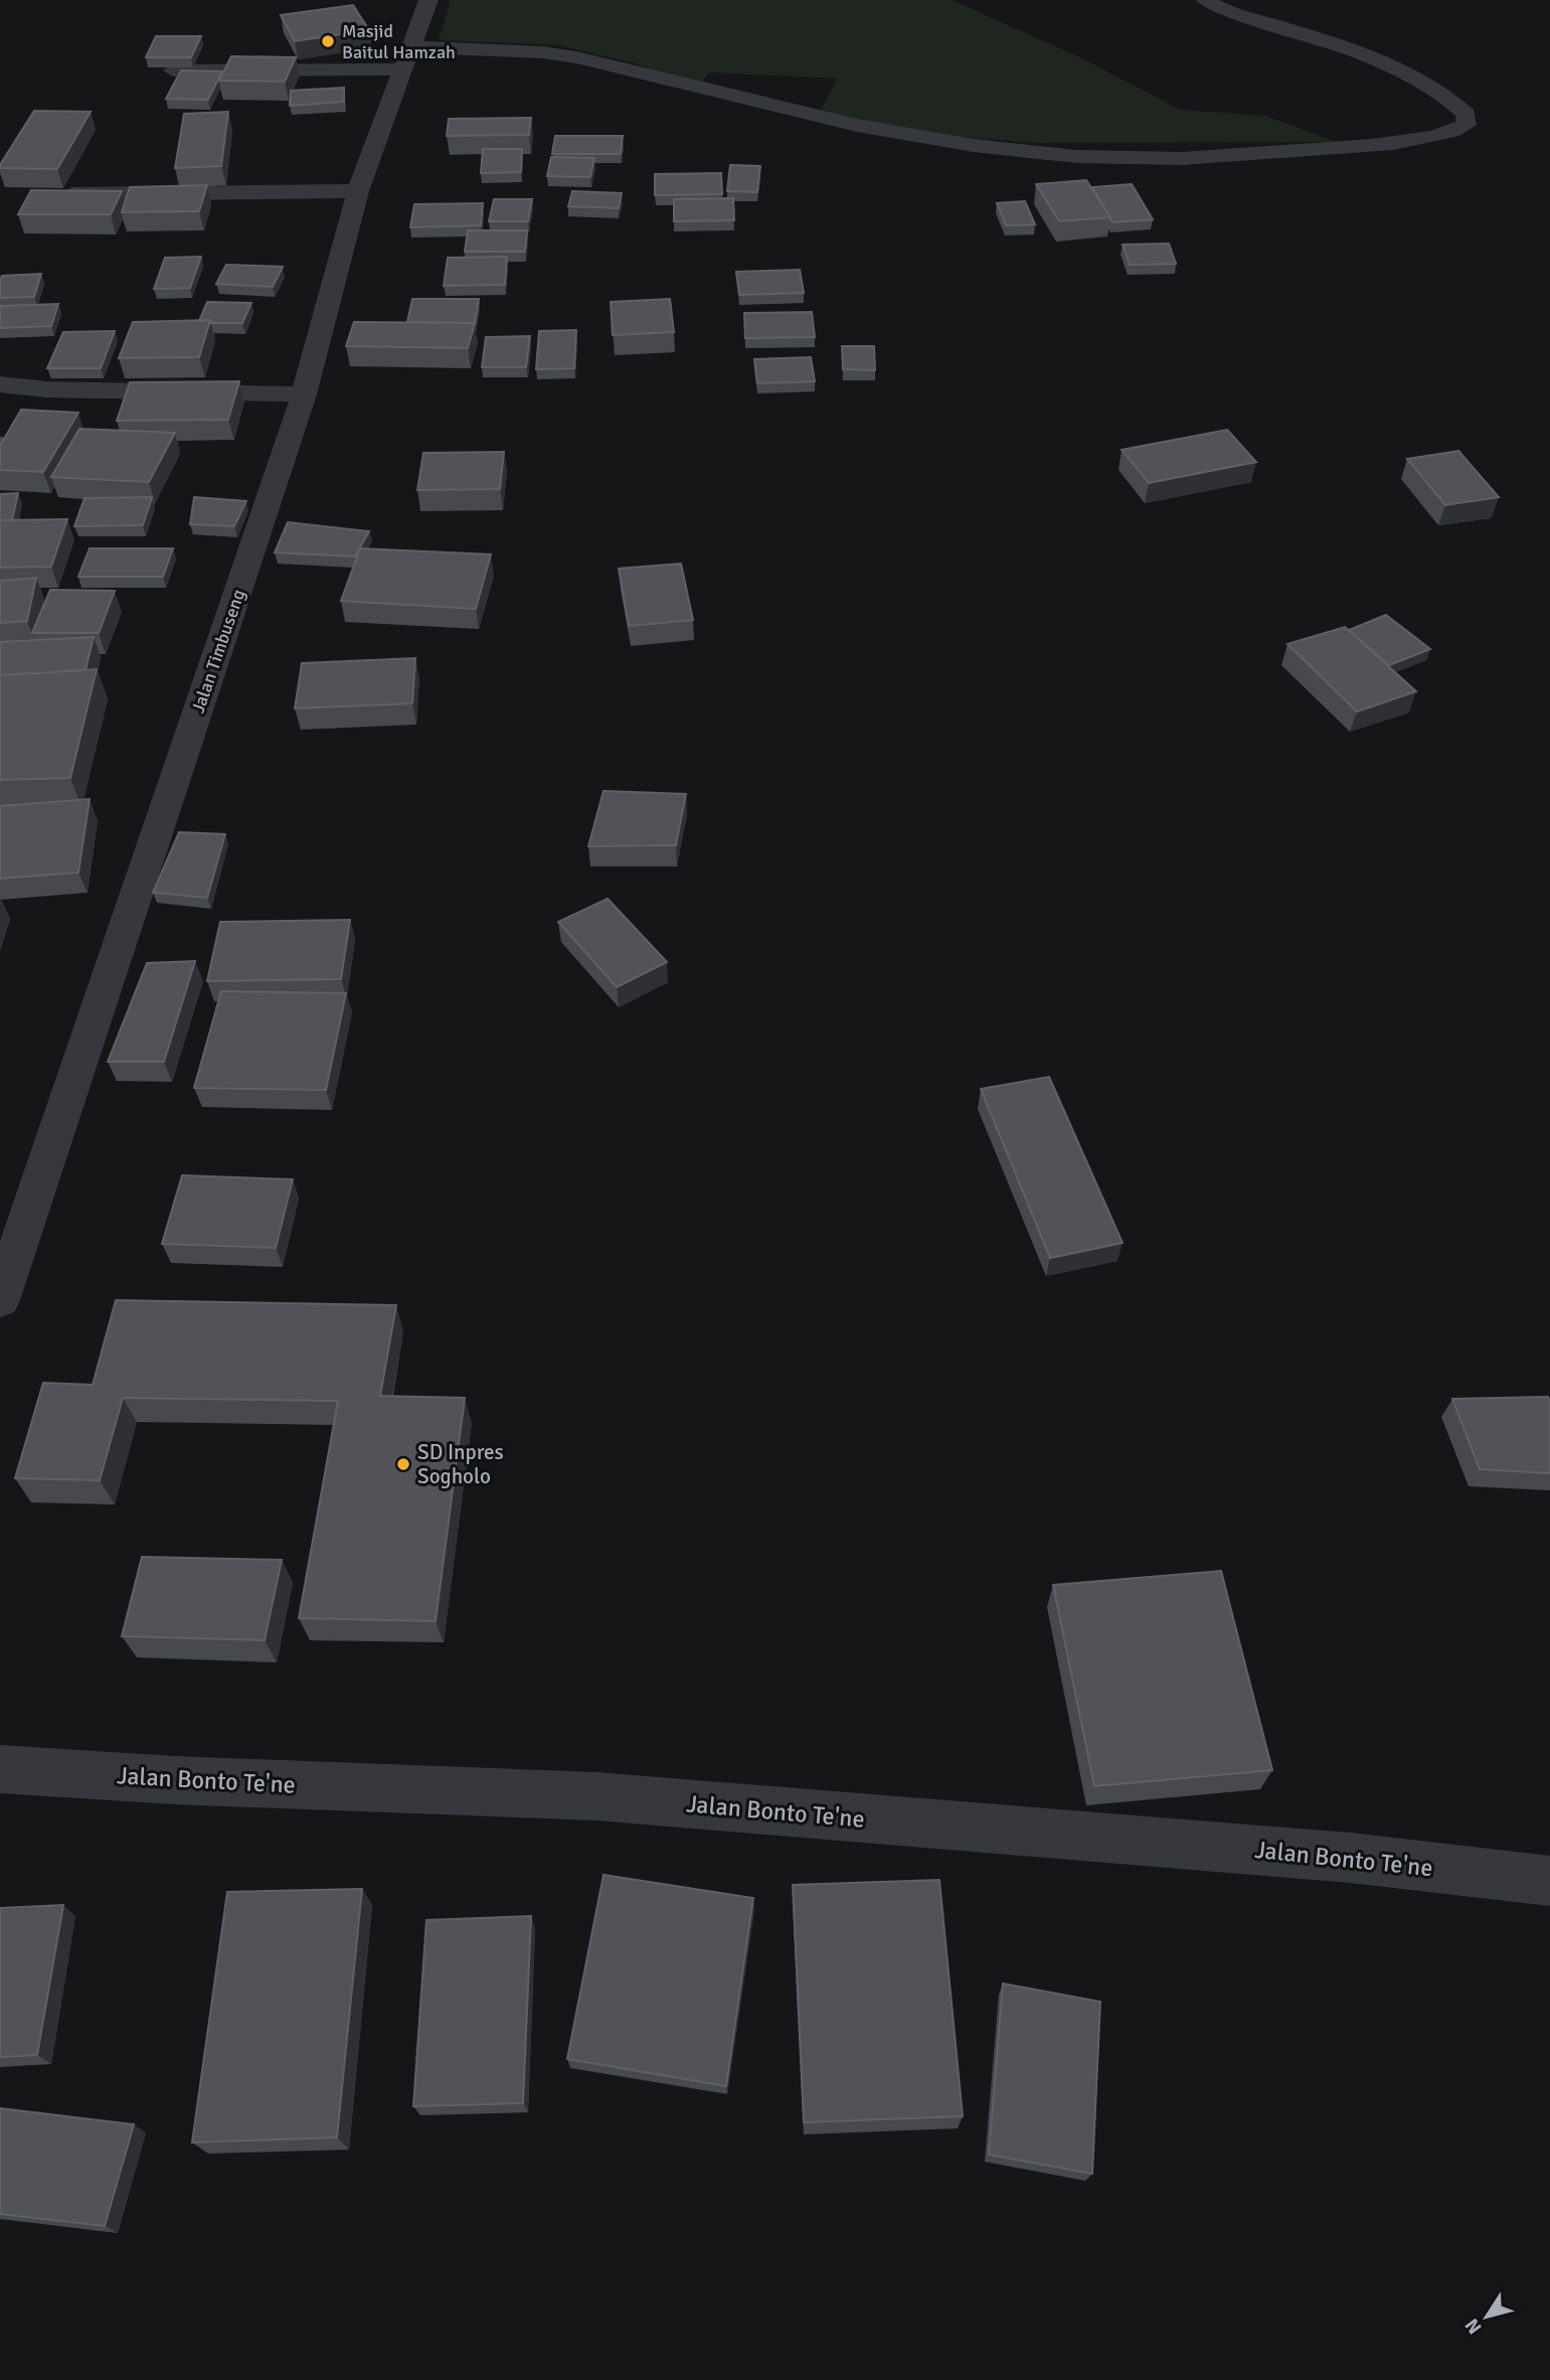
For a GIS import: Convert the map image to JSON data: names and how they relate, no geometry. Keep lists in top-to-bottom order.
{
  "streets": {
    "street": ["Jalan Timbuseng", "Jalan Bonto Te'ne"]
  },
  "places": ["Masjid Baitul Hamzah", "SD Inpres Sogholo"],
  "north": "bottom left"
}
